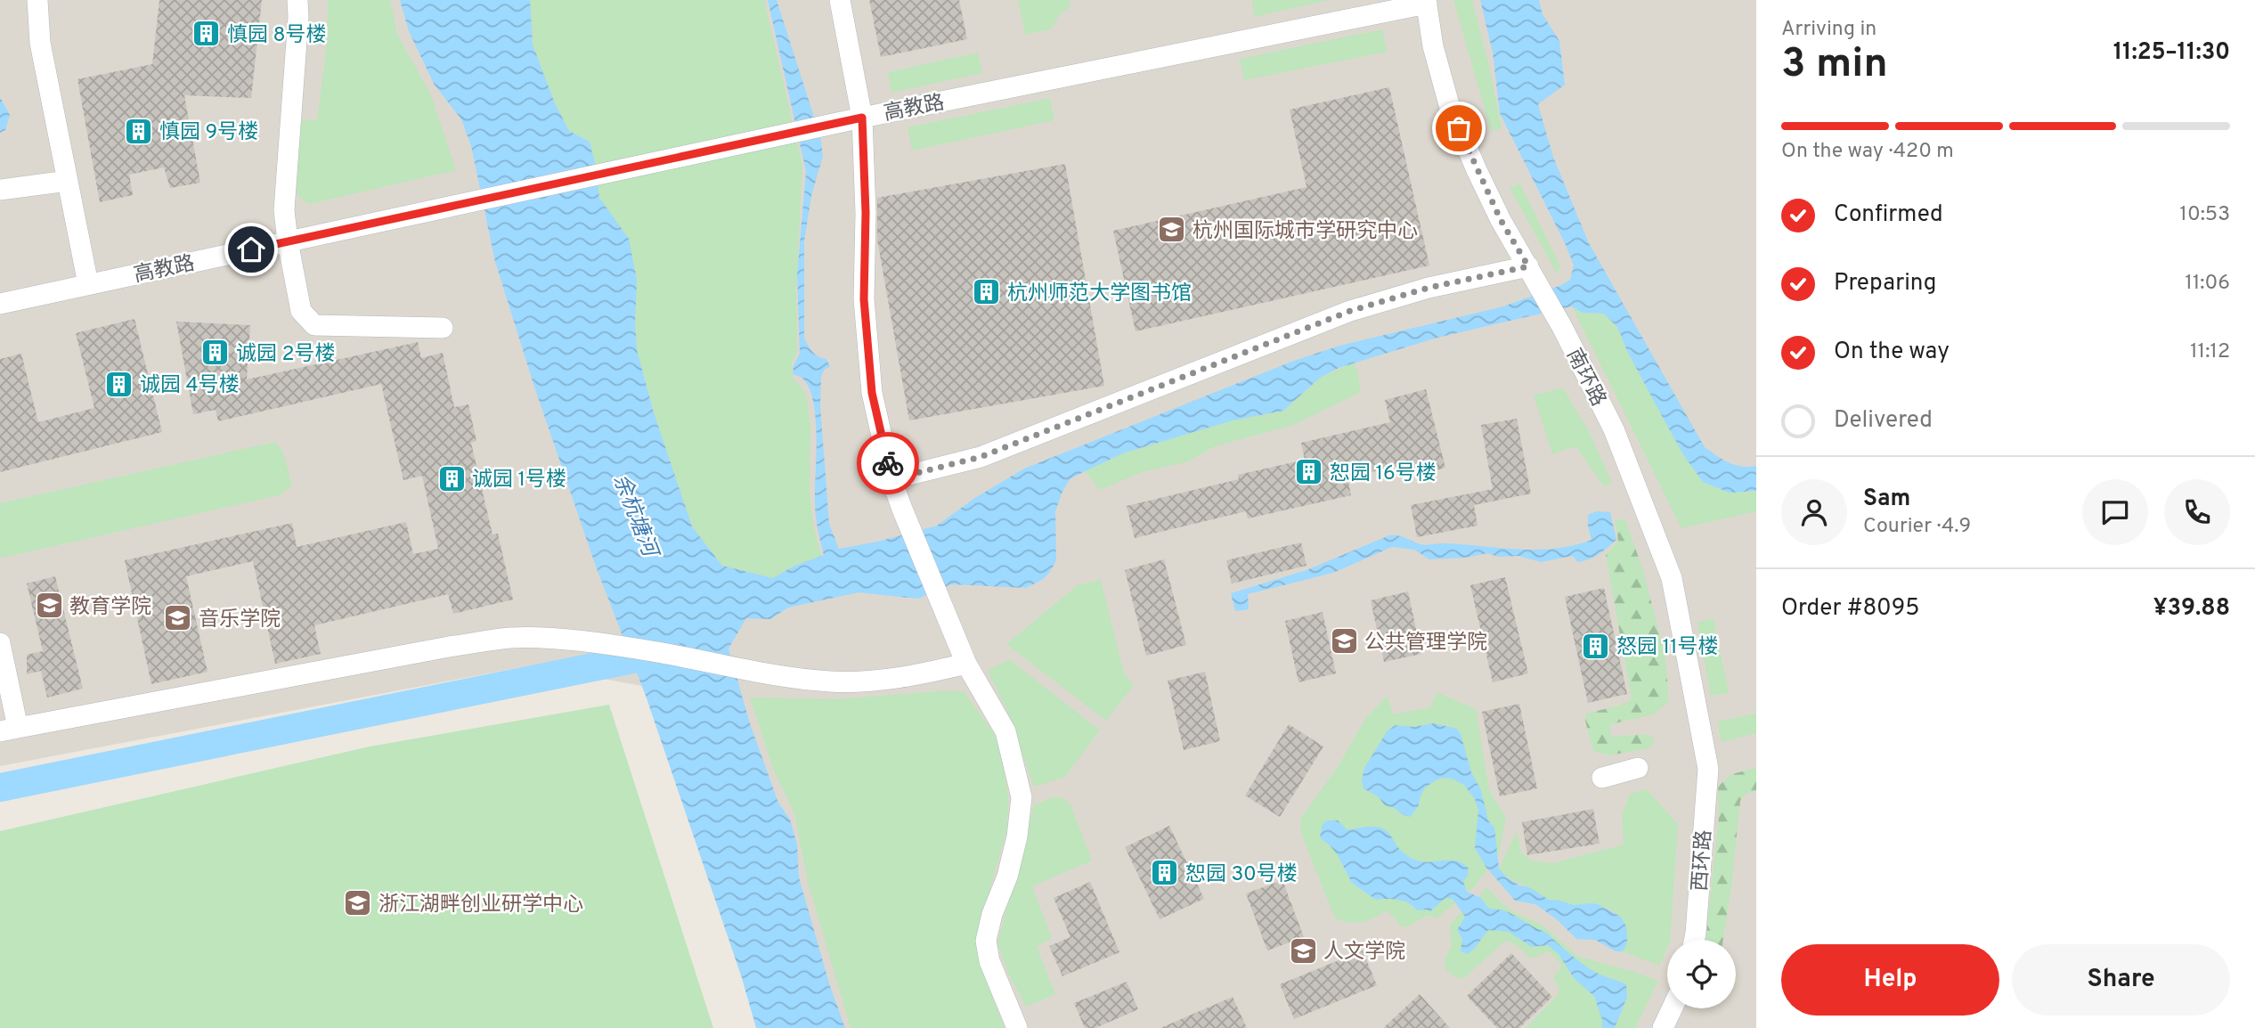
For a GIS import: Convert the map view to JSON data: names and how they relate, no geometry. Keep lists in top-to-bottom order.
{
  "streets": {
    "street": ["高教路", "南环路", "西环路"]
  },
  "crossings": [
    ["高教路", "南环路"],
    ["南环路", "西环路"]
  ],
  "water": ["余杭塘河"],
  "places": {
    "building": [
      "慎园 8号楼",
      "慎园 9号楼",
      "杭州师范大学图书馆",
      "诚园 2号楼",
      "诚园 4号楼",
      "恕园 16号楼",
      "诚园 1号楼",
      "怒园 11号楼",
      "恕园 30号楼"
    ],
    "school or university": [
      "杭州国际城市学研究中心",
      "教育学院",
      "音乐学院",
      "公共管理学院",
      "浙江湖畔创业研学中心",
      "人文学院"
    ]
  },
  "page": {
    "heading": ["3 min", "Arriving in", "11:25–11:30"],
    "panel": [
      "Sam",
      "Courier · 4.9",
      "Order #8095",
      "¥39.88"
    ],
    "bar": "On the way · 420 m",
    "list": [
      ["Confirmed", "10:53"],
      ["Preparing", "11:06"],
      ["On the way", "11:12"],
      "Delivered"
    ],
    "buttons": ["Help", "Share"]
  }
}
